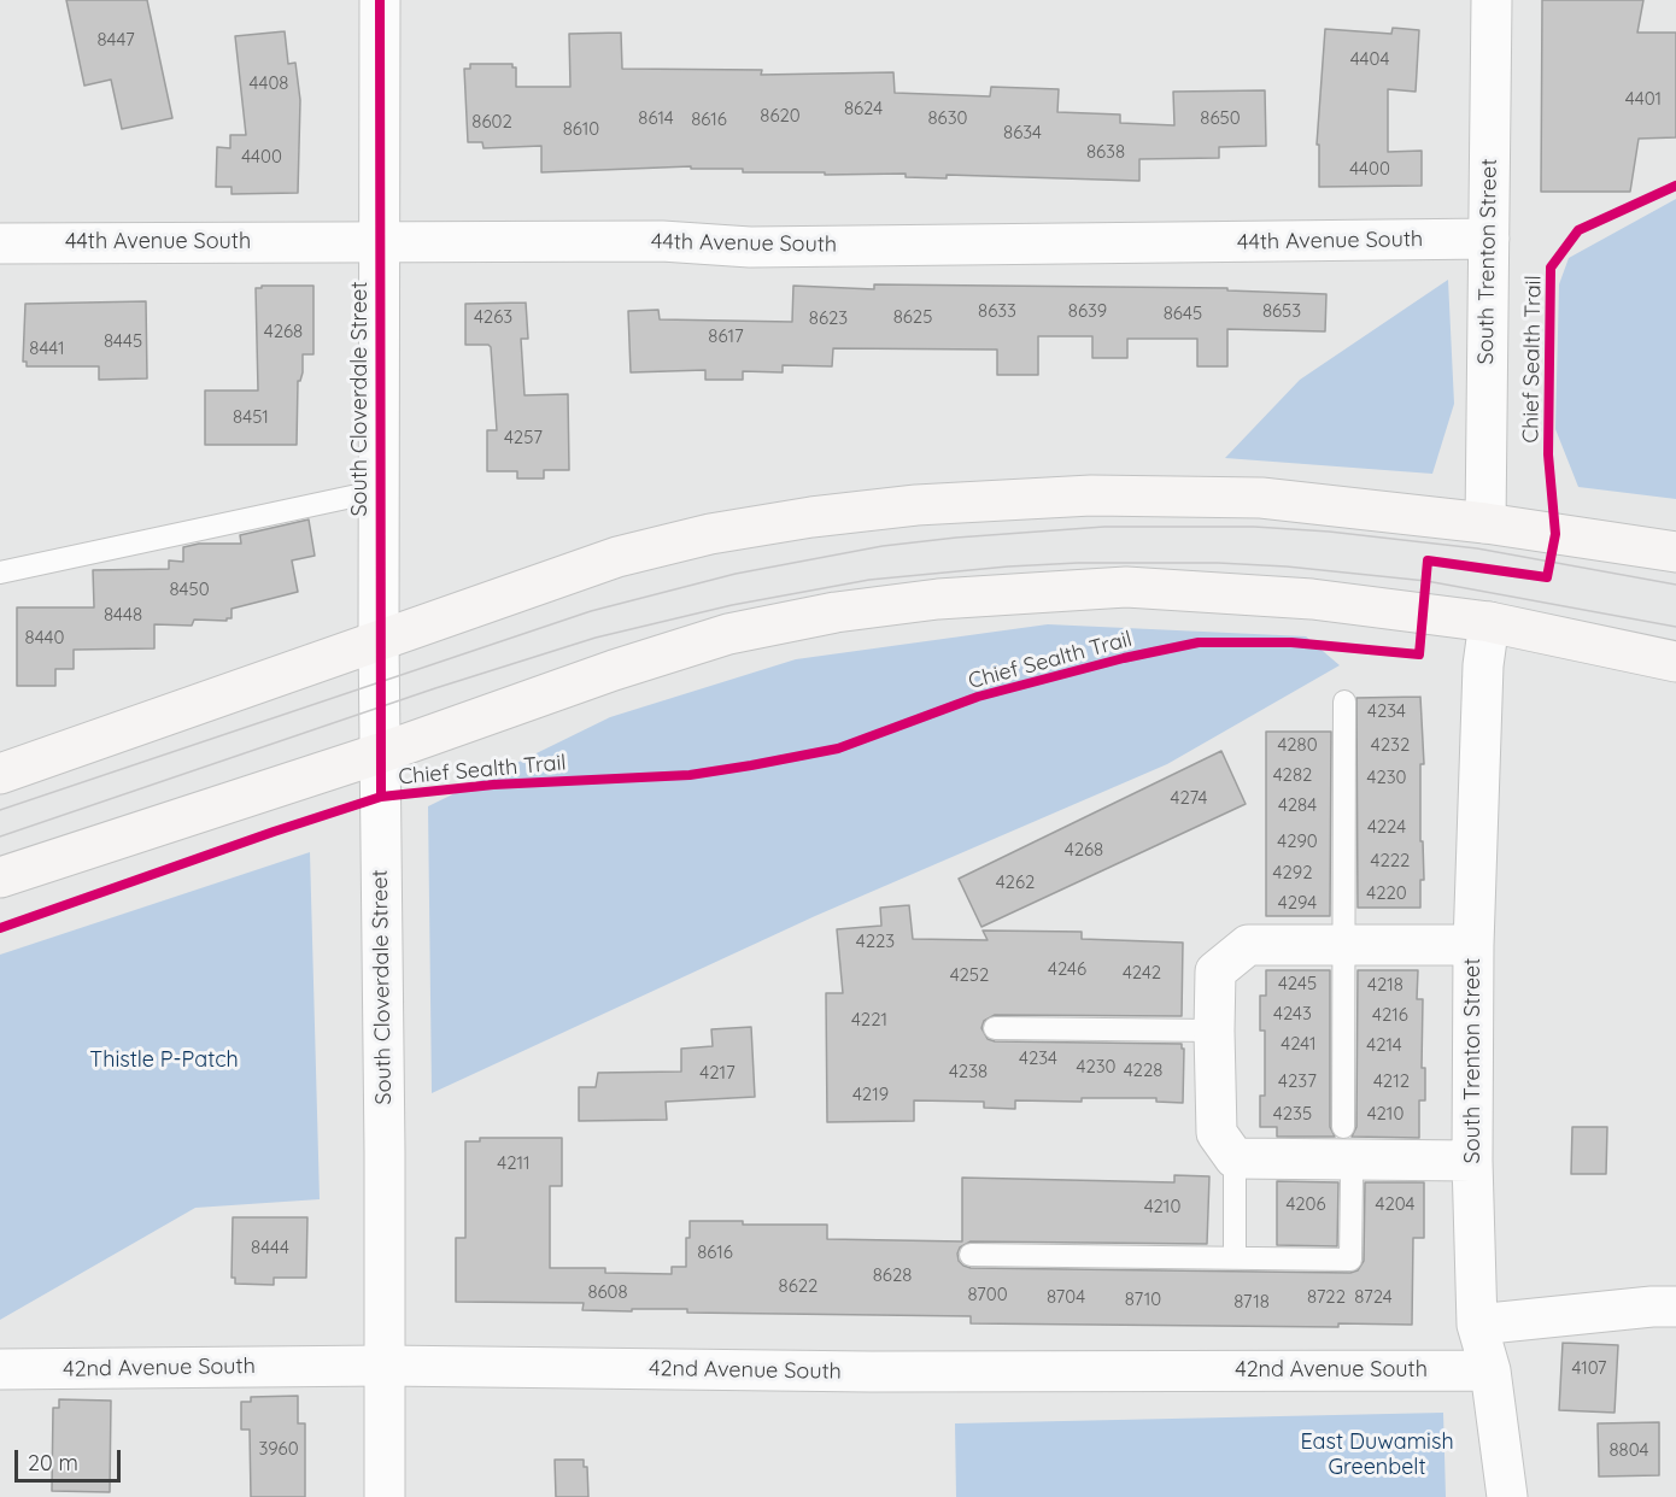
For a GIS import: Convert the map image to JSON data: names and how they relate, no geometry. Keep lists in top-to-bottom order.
{
  "streets": {
    "street": [
      "44th Avenue South",
      "South Trenton Street",
      "South Cloverdale Street",
      "42nd Avenue South"
    ],
    "cycle path": ["Chief Sealth Trail"]
  },
  "crossings": [
    ["44th Avenue South", "South Trenton Street"],
    ["44th Avenue South", "South Cloverdale Street"],
    ["South Trenton Street", "42nd Avenue South"],
    ["South Cloverdale Street", "42nd Avenue South"]
  ],
  "parks": ["Thistle P-Patch", "East Duwamish Greenbelt"],
  "house_numbers": [
    "8447",
    "4404",
    "4408",
    "4401",
    "8624",
    "8620",
    "8614",
    "8630",
    "8650",
    "8616",
    "8602",
    "8610",
    "8634",
    "8638",
    "4400",
    "4400",
    "8633",
    "8639",
    "8653",
    "8645",
    "4263",
    "8625",
    "8623",
    "4268",
    "8617",
    "8445",
    "8441",
    "8451",
    "4257",
    "8450",
    "8448",
    "8440",
    "4234",
    "4280",
    "4232",
    "4282",
    "4230",
    "4274",
    "4284",
    "4224",
    "4290",
    "4268",
    "4222",
    "4292",
    "4262",
    "4220",
    "4294",
    "4223",
    "4246",
    "4242",
    "4252",
    "4245",
    "4218",
    "4243",
    "4216",
    "4221",
    "4241",
    "4214",
    "4234",
    "4230",
    "4228",
    "4238",
    "4217",
    "4237",
    "4212",
    "4219",
    "4235",
    "4210",
    "4211",
    "4206",
    "4204",
    "4210",
    "8444",
    "8616",
    "8628",
    "8622",
    "8608",
    "8700",
    "8704",
    "8722",
    "8724",
    "8710",
    "8718",
    "4107",
    "3960",
    "8804"
  ],
  "scale_bar": "20 m"
}
